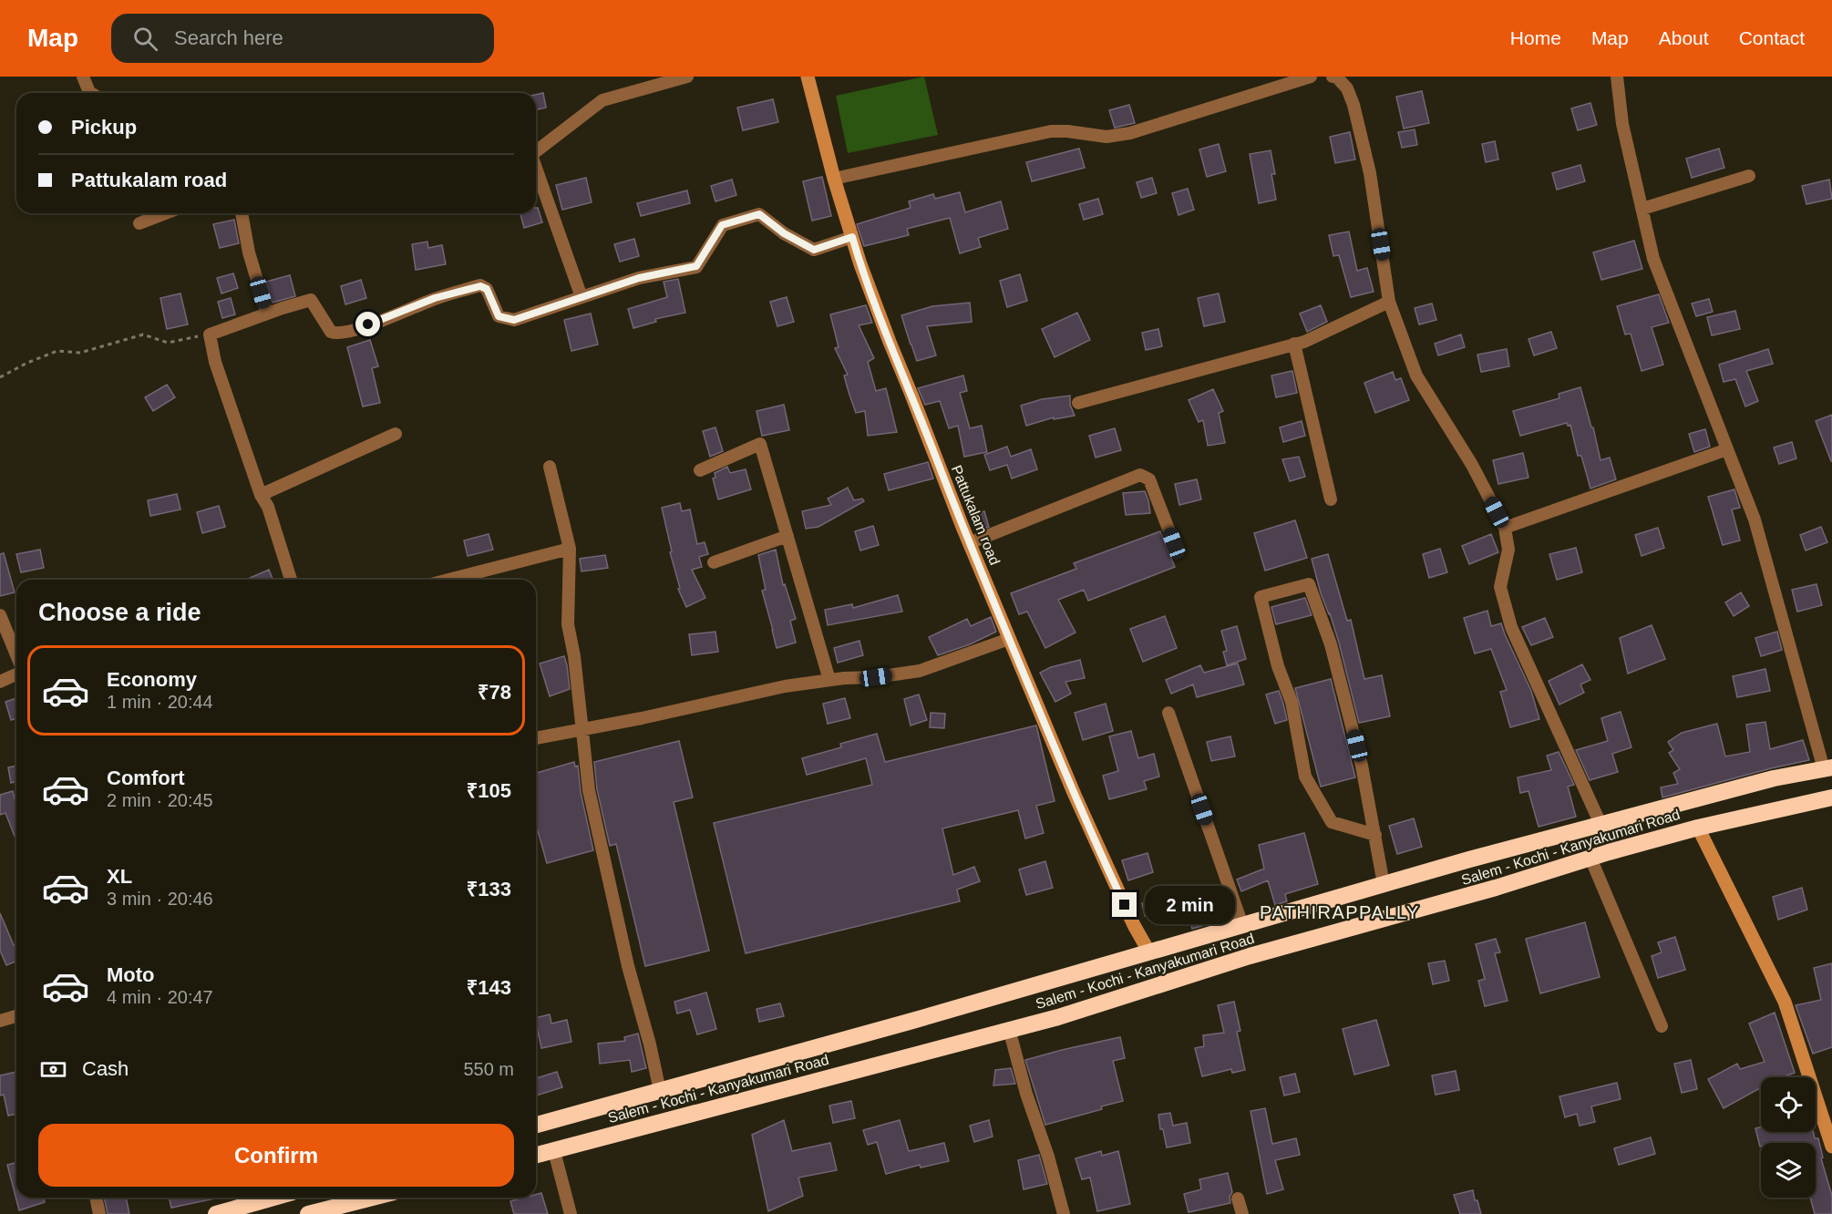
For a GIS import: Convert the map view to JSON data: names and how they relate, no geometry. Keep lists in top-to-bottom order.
{
  "streets": {
    "highway": ["Salem - Kochi - Kanyakumari Road"],
    "main road": ["Pattukalam road"]
  },
  "districts": ["PATHIRAPPALLY"],
  "page": {
    "header": "Map",
    "search": "Search here",
    "nav": [
      "Home",
      "Map",
      "About",
      "Contact"
    ],
    "banner": ["Pickup", "Pattukalam road"],
    "heading": "Choose a ride",
    "list": [
      {
        "name": "Economy",
        "note": "1 min · 20:44",
        "value": "₹78"
      },
      {
        "name": "Comfort",
        "note": "2 min · 20:45",
        "value": "₹105"
      },
      {
        "name": "XL",
        "note": "3 min · 20:46",
        "value": "₹133"
      },
      {
        "name": "Moto",
        "note": "4 min · 20:47",
        "value": "₹143"
      }
    ],
    "bubble": "2 min",
    "pay": ["Cash", "550 m"],
    "buttons": "Confirm"
  }
}
